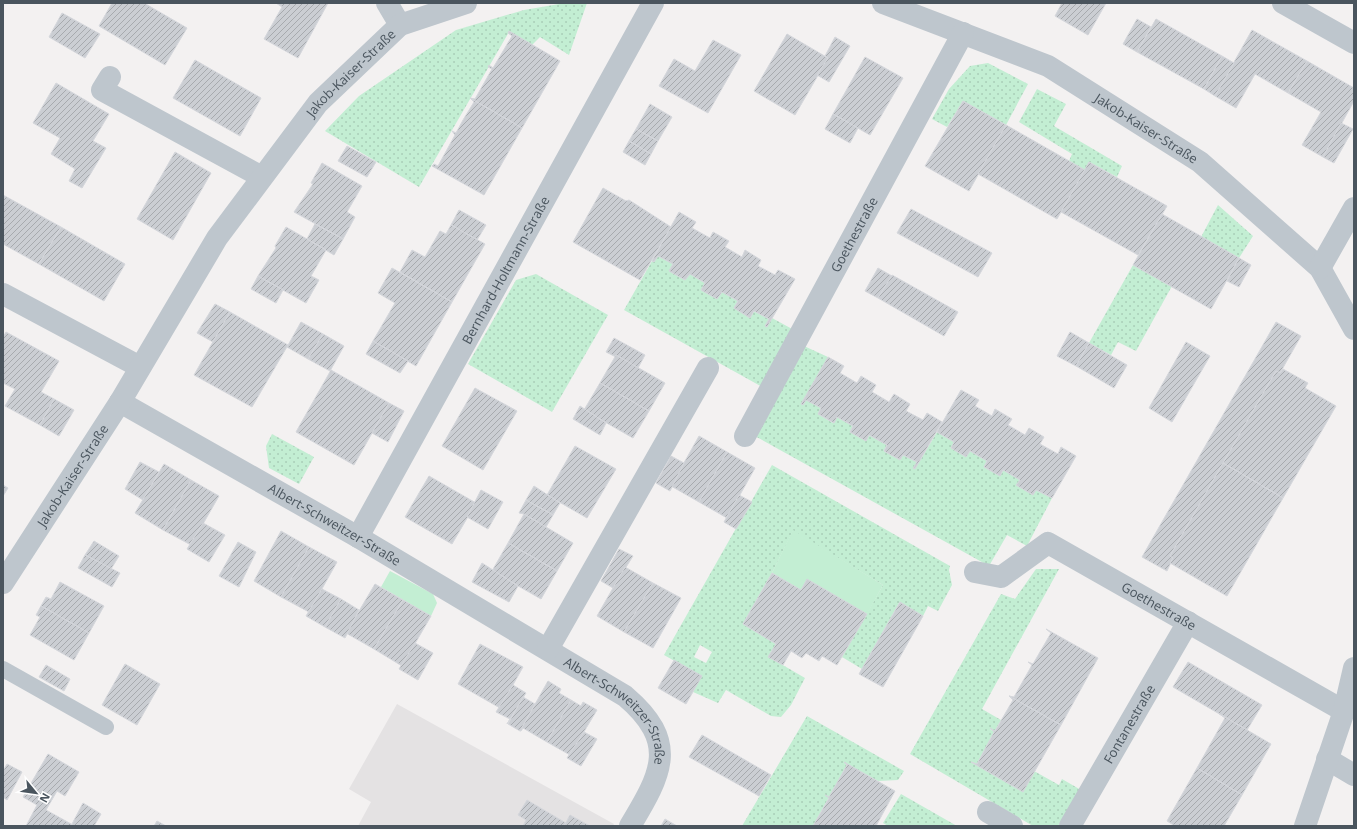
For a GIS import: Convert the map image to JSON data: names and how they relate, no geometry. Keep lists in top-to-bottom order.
{
  "streets": {
    "street": [
      "Jakob-Kaiser-Straße",
      "Goethestraße",
      "Bernhard-Holtmann-Straße",
      "Albert-Schweitzer-Straße",
      "Fontanestraße"
    ]
  },
  "crossings": [
    ["Jakob-Kaiser-Straße", "Goethestraße"],
    ["Jakob-Kaiser-Straße", "Albert-Schweitzer-Straße"],
    ["Goethestraße", "Fontanestraße"],
    ["Bernhard-Holtmann-Straße", "Albert-Schweitzer-Straße"]
  ],
  "north": "bottom right"
}
